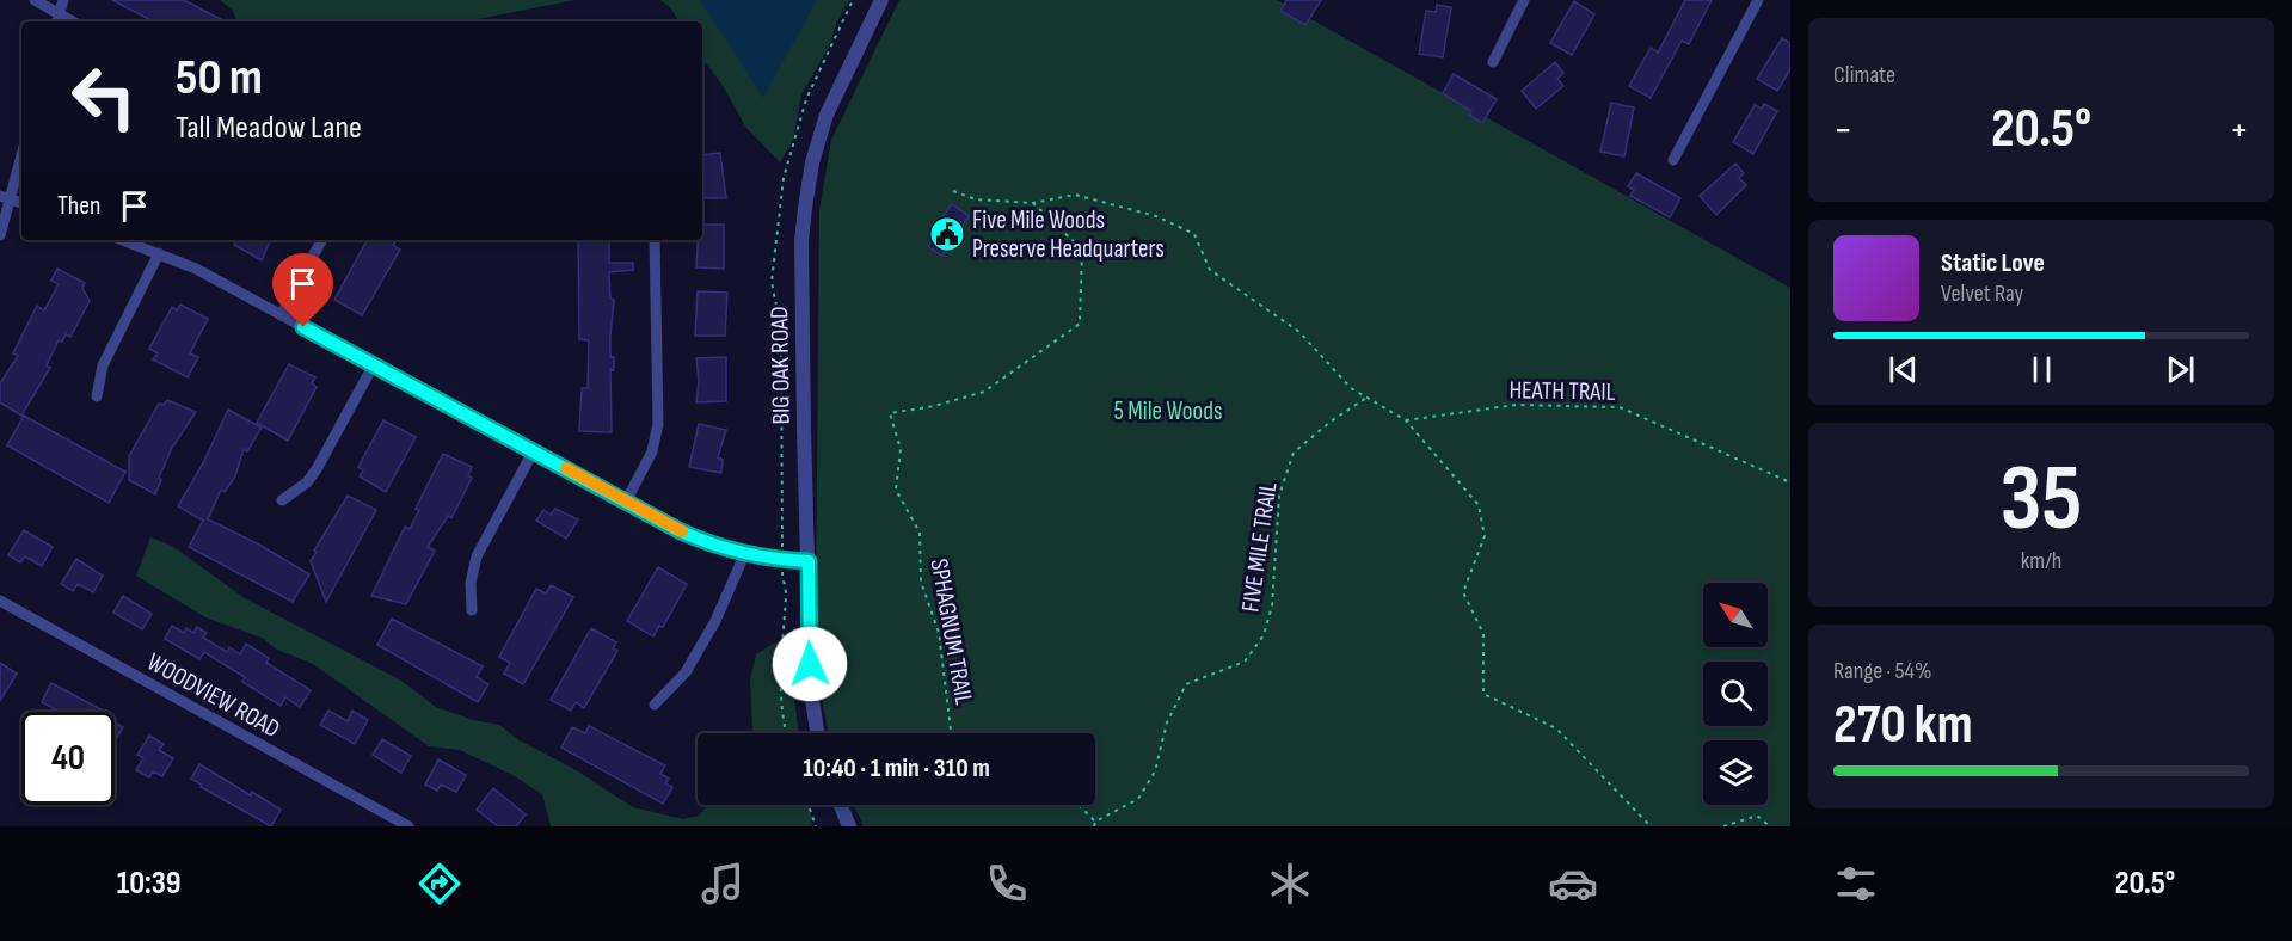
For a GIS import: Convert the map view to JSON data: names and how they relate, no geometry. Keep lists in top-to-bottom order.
{
  "streets": {
    "street": ["BIG OAK ROAD", "WOODVIEW ROAD"],
    "path": ["HEATH TRAIL", "FIVE MILE TRAIL", "SPHAGNUM TRAIL"]
  },
  "parks": ["5 Mile Woods"],
  "places": {
    "public building": ["Five Mile Woods Preserve Headquarters"]
  },
  "north": "top left",
  "page": {
    "tile": [
      "Climate",
      ["35", "km/h"],
      ["Range · 54%", "270 km"]
    ],
    "turn": ["50 m", "Tall Meadow Lane"],
    "heat": ["−", "20.5°", "+"],
    "then": "Then",
    "song": ["Static Love", "Velvet Ray"],
    "limit": "40",
    "trip": "10:40 · 1 min · 310 m",
    "tabs": ["10:39", "20.5°"]
  }
}
